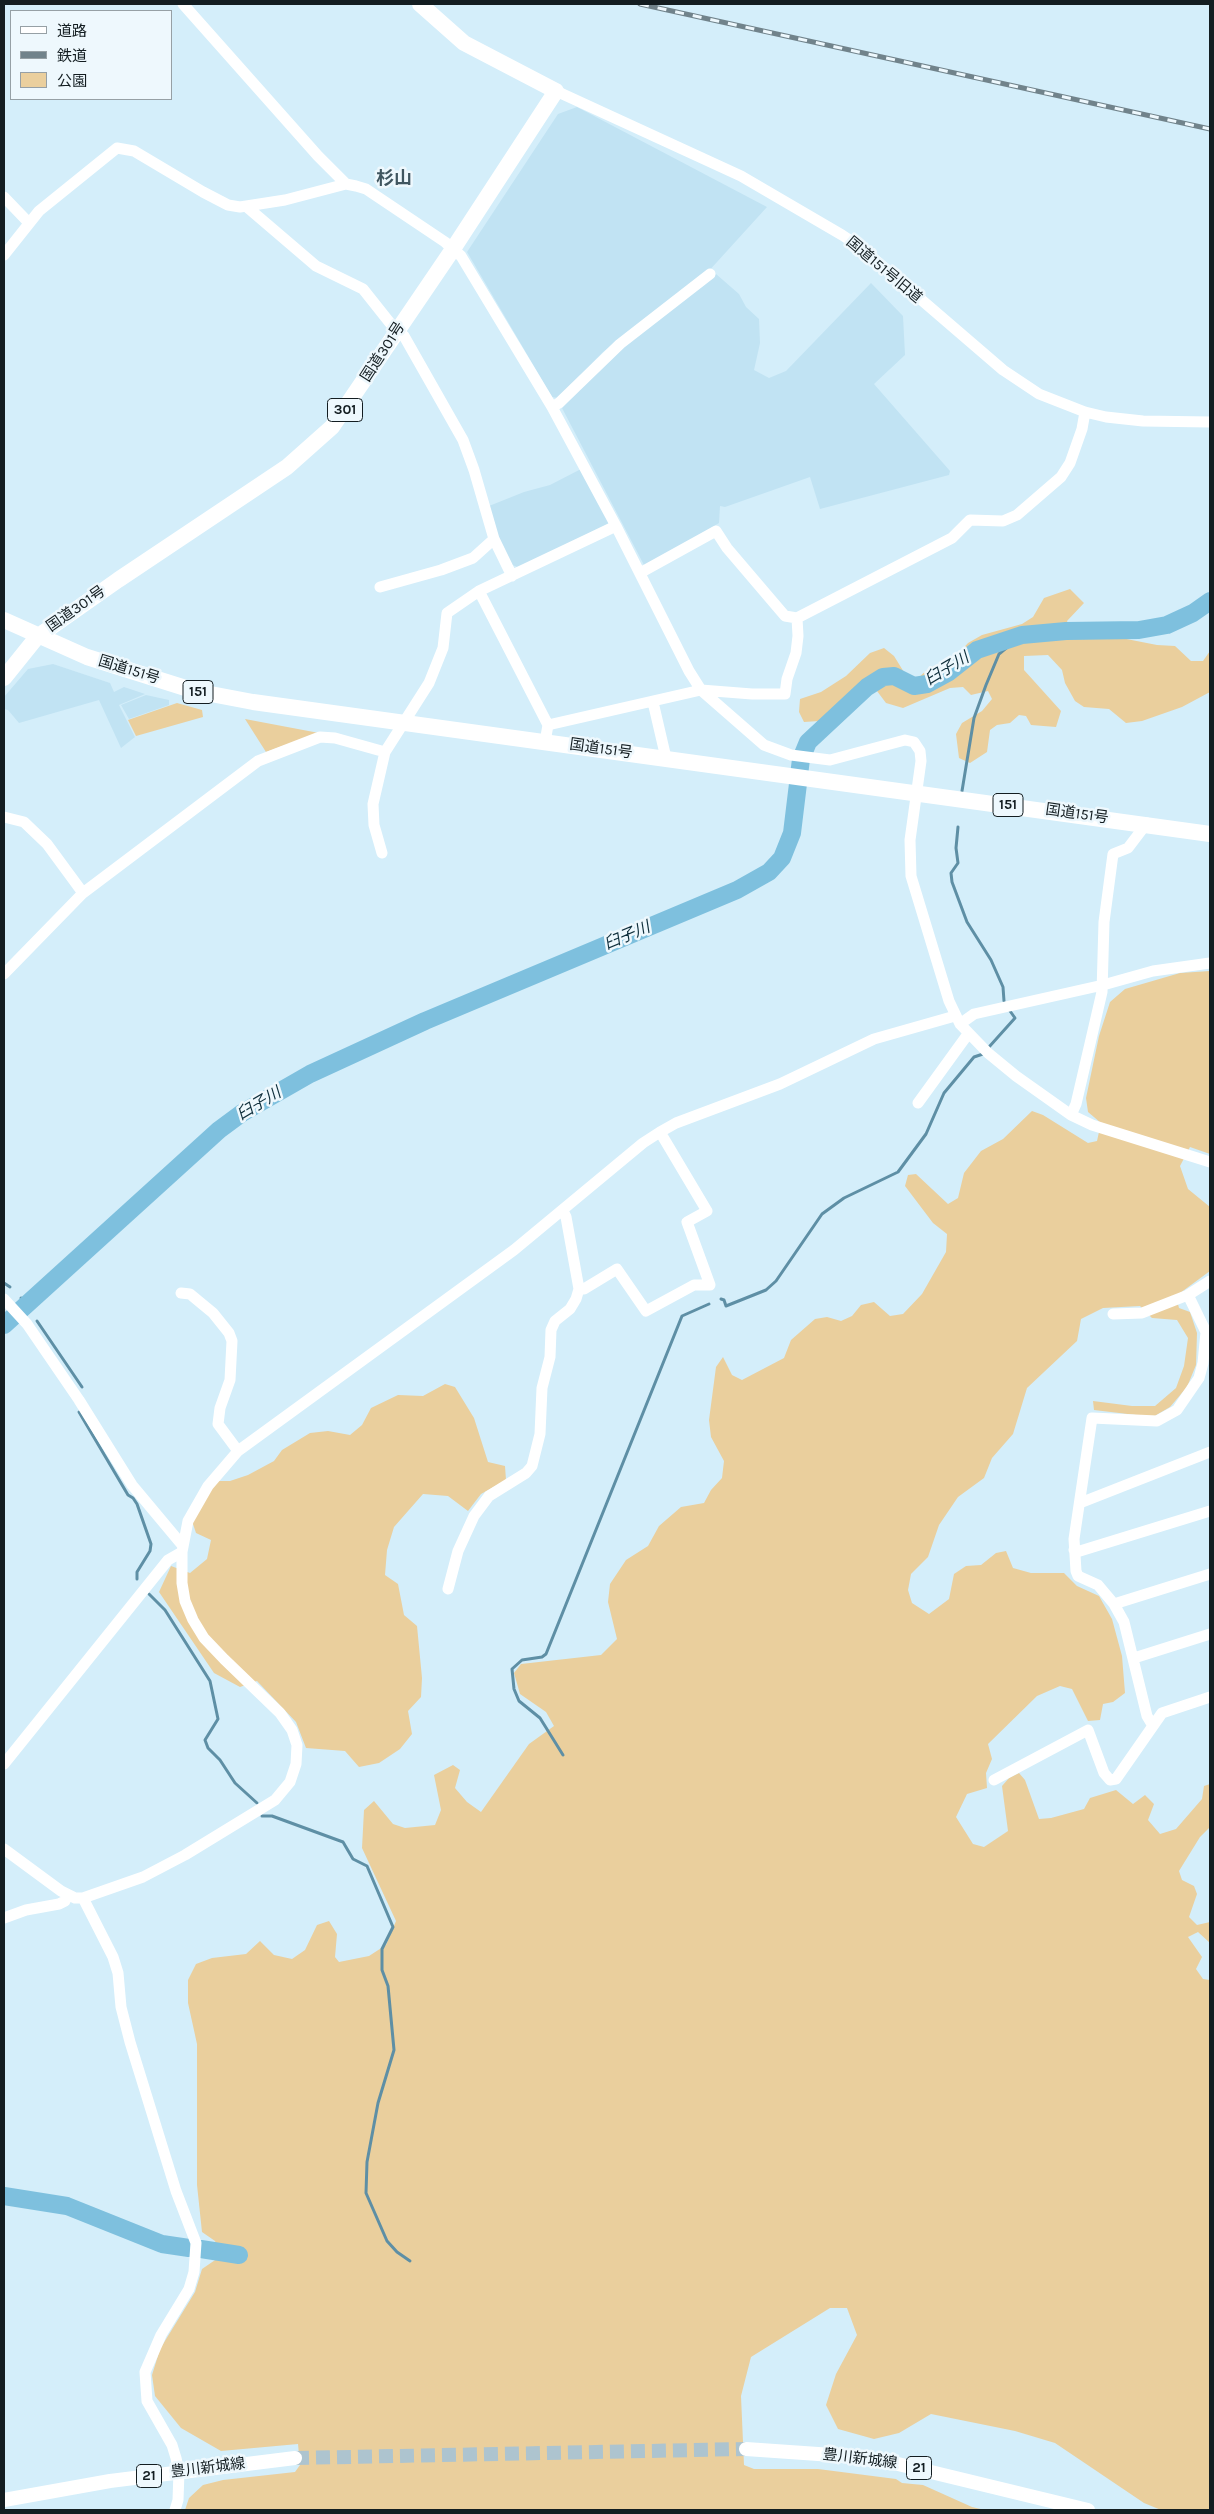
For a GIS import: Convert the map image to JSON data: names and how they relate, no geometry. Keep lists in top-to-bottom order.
{
  "streets": {
    "highway": [
      "国道301号",
      "301",
      "国道151号",
      "151"
    ],
    "main road": ["豊川新城線", "21"],
    "street": ["国道151号旧道"]
  },
  "crossings": [
    ["国道151号旧道", "国道301号"],
    ["国道301号", "国道151号"]
  ],
  "districts": ["杉山"],
  "water": ["臼子川"],
  "legend": ["道路", "鉄道", "公園"]
}
